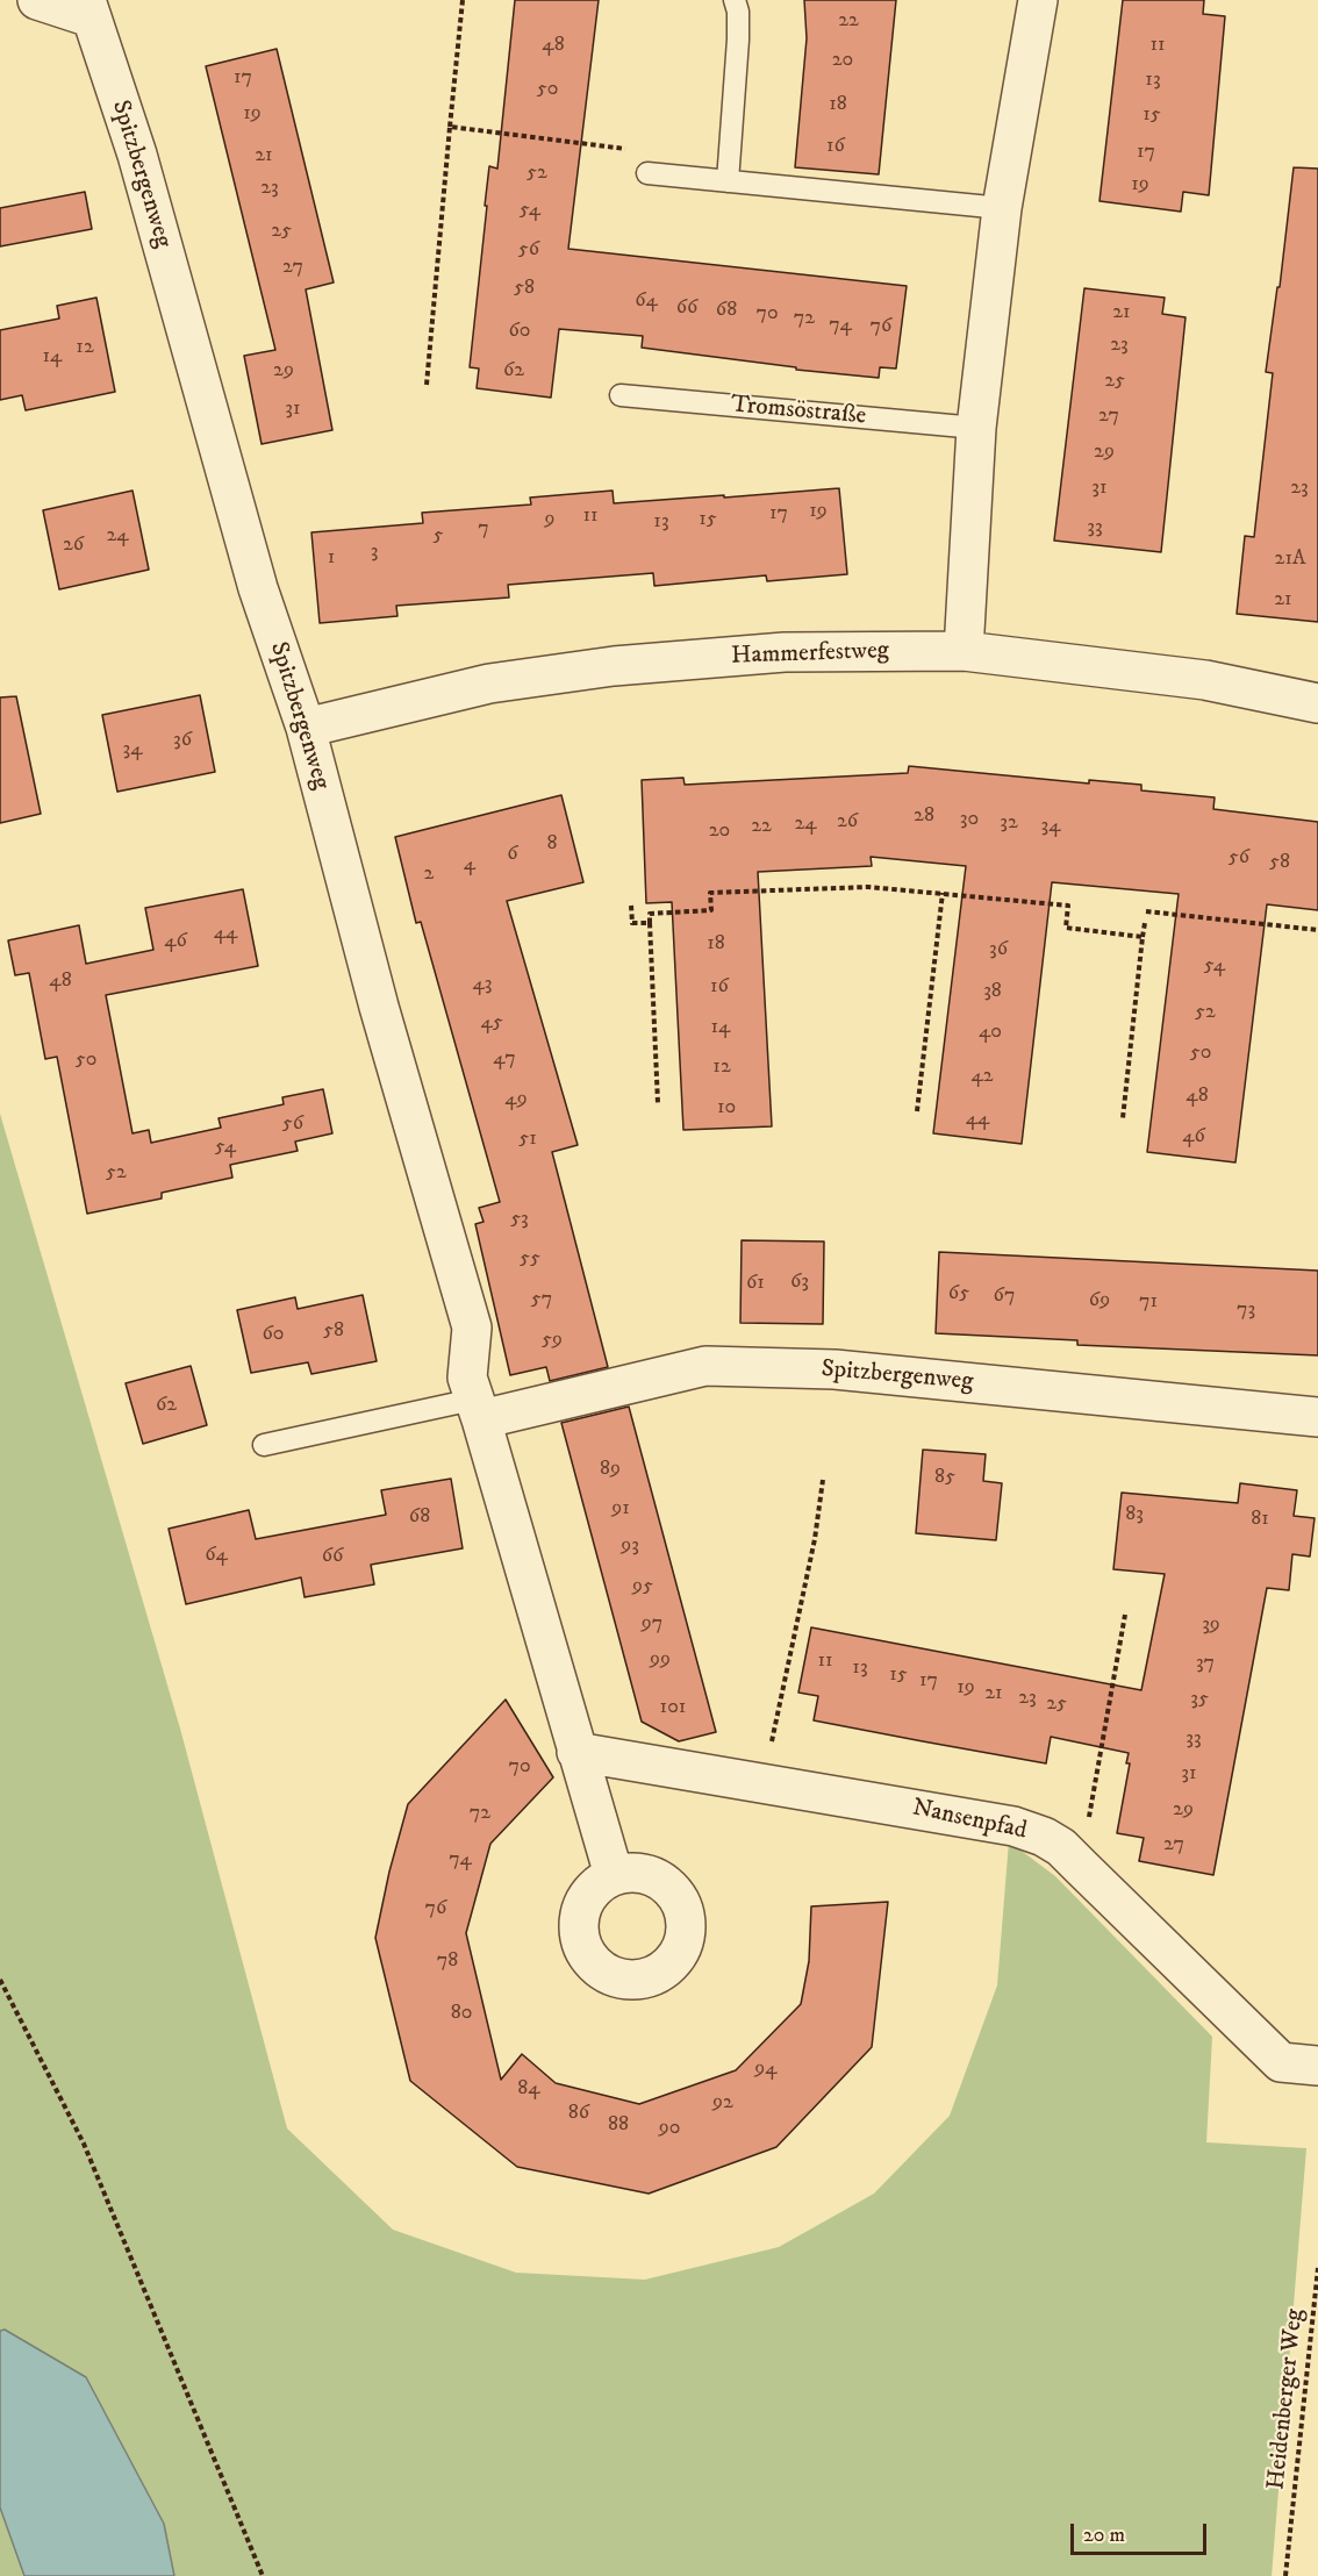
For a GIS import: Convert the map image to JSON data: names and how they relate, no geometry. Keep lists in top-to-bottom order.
{
  "streets": {
    "street": ["Spitzbergenweg", "Hammerfestweg", "Nansenpfad"],
    "lane": ["Tromsöstraße"],
    "path": ["Heidenberger Weg"]
  },
  "crossings": [
    ["Spitzbergenweg", "Hammerfestweg"],
    ["Spitzbergenweg", "Nansenpfad"]
  ],
  "house_numbers": [
    "22",
    "48",
    "11",
    "20",
    "17",
    "13",
    "50",
    "18",
    "19",
    "15",
    "16",
    "17",
    "21",
    "52",
    "19",
    "23",
    "54",
    "25",
    "56",
    "27",
    "58",
    "64",
    "66",
    "68",
    "21",
    "70",
    "72",
    "74",
    "76",
    "60",
    "23",
    "12",
    "14",
    "29",
    "62",
    "25",
    "31",
    "27",
    "29",
    "31",
    "23",
    "19",
    "17",
    "11",
    "9",
    "15",
    "13",
    "33",
    "7",
    "24",
    "5",
    "26",
    "3",
    "1",
    "21A",
    "21",
    "36",
    "34",
    "28",
    "30",
    "26",
    "32",
    "24",
    "22",
    "34",
    "20",
    "8",
    "6",
    "56",
    "58",
    "4",
    "2",
    "44",
    "46",
    "18",
    "36",
    "54",
    "48",
    "43",
    "16",
    "38",
    "52",
    "45",
    "14",
    "40",
    "50",
    "47",
    "50",
    "12",
    "42",
    "48",
    "49",
    "10",
    "44",
    "56",
    "46",
    "51",
    "54",
    "52",
    "53",
    "55",
    "63",
    "61",
    "65",
    "67",
    "57",
    "69",
    "71",
    "73",
    "58",
    "60",
    "59",
    "62",
    "89",
    "85",
    "91",
    "83",
    "68",
    "81",
    "93",
    "64",
    "66",
    "95",
    "97",
    "39",
    "99",
    "11",
    "37",
    "13",
    "15",
    "17",
    "19",
    "21",
    "23",
    "35",
    "25",
    "101",
    "33",
    "70",
    "31",
    "29",
    "72",
    "27",
    "74",
    "76",
    "78",
    "80",
    "94",
    "84",
    "92",
    "86",
    "88",
    "90"
  ],
  "scale_bar": "20 m"
}
